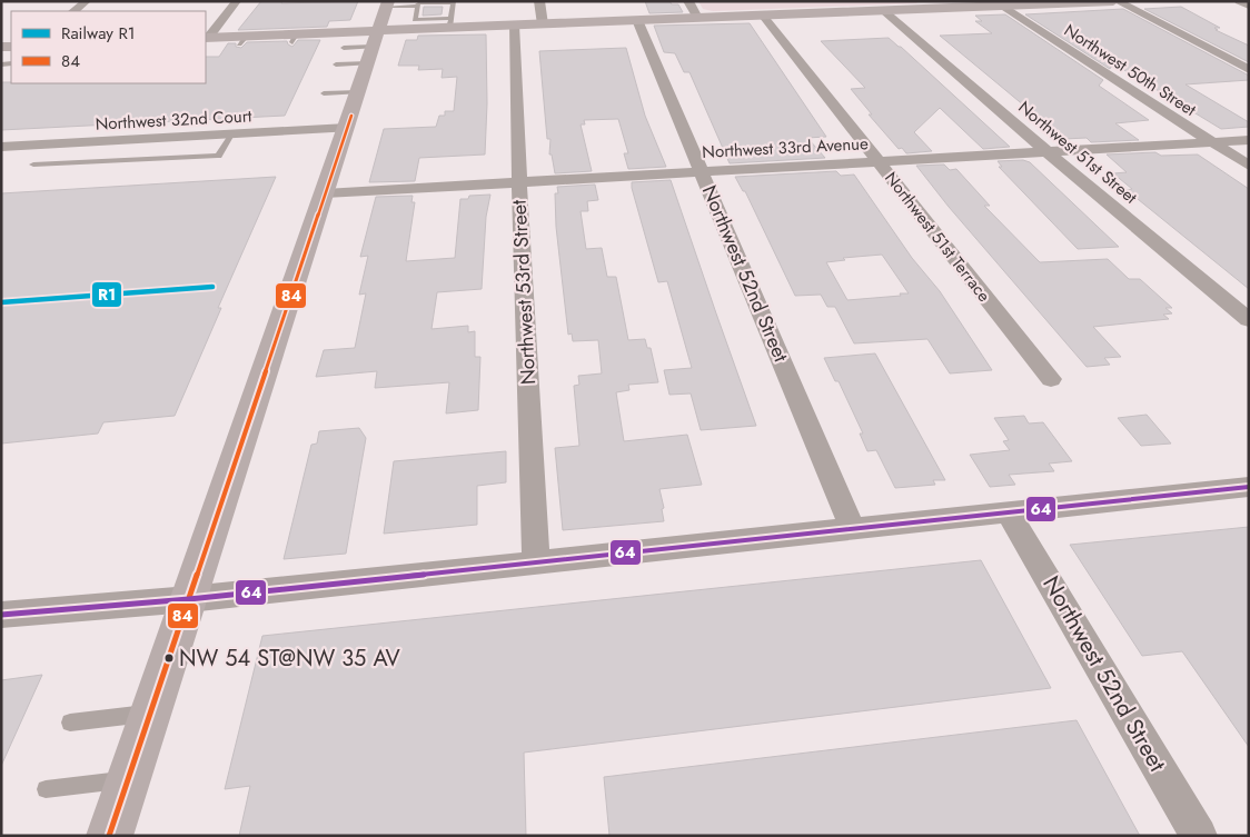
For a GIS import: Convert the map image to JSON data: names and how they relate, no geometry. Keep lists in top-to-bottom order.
{
  "streets": {
    "street": [
      "Northwest 50th Street",
      "Northwest 32nd Court",
      "Northwest 33rd Avenue",
      "Northwest 51st Street",
      "Northwest 51st Terrace",
      "Northwest 52nd Street",
      "Northwest 53rd Street"
    ]
  },
  "crossings": [
    ["Northwest 50th Street", "Northwest 33rd Avenue"],
    ["Northwest 33rd Avenue", "Northwest 51st Street"],
    ["Northwest 33rd Avenue", "Northwest 51st Terrace"],
    ["Northwest 33rd Avenue", "Northwest 52nd Street"],
    ["Northwest 33rd Avenue", "Northwest 53rd Street"]
  ],
  "places": ["NW 54 ST@NW 35 AV"],
  "lines": ["transit line 84", "rail line R1", "transit line 64"],
  "legend": ["Railway R1", "84"]
}
